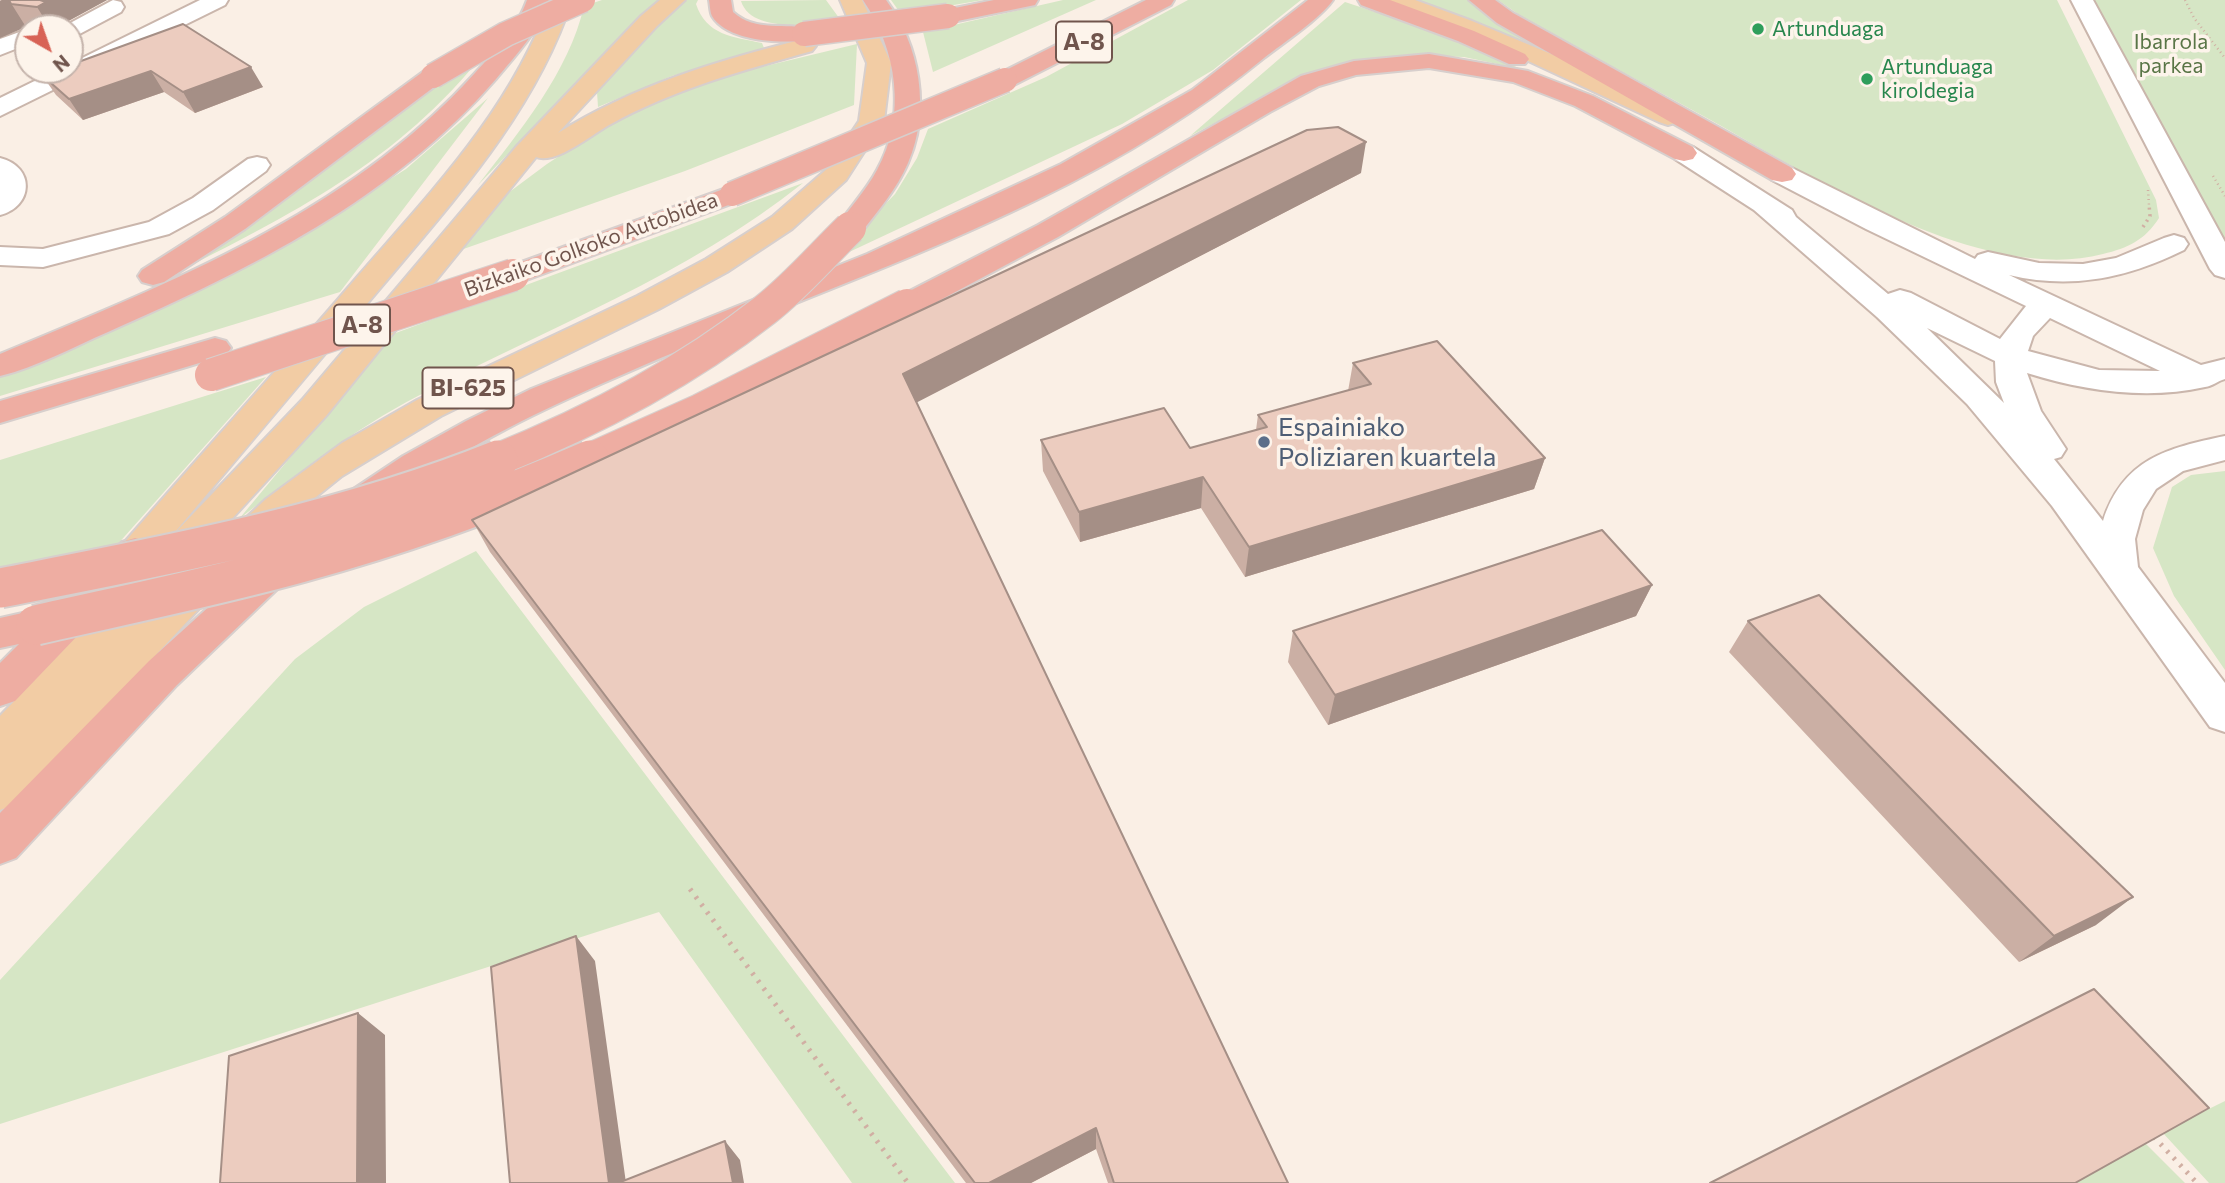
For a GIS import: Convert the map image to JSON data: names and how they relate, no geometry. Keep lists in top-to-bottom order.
{
  "streets": {
    "highway": ["A-8", "Bizkaiko Golkoko Autobidea"],
    "main road": ["BI-625"]
  },
  "parks": ["Ibarrola parkea"],
  "places": ["Artunduaga", "Artunduaga kiroldegia", "Espainiako Poliziaren kuartela"],
  "north": "bottom right"
}
